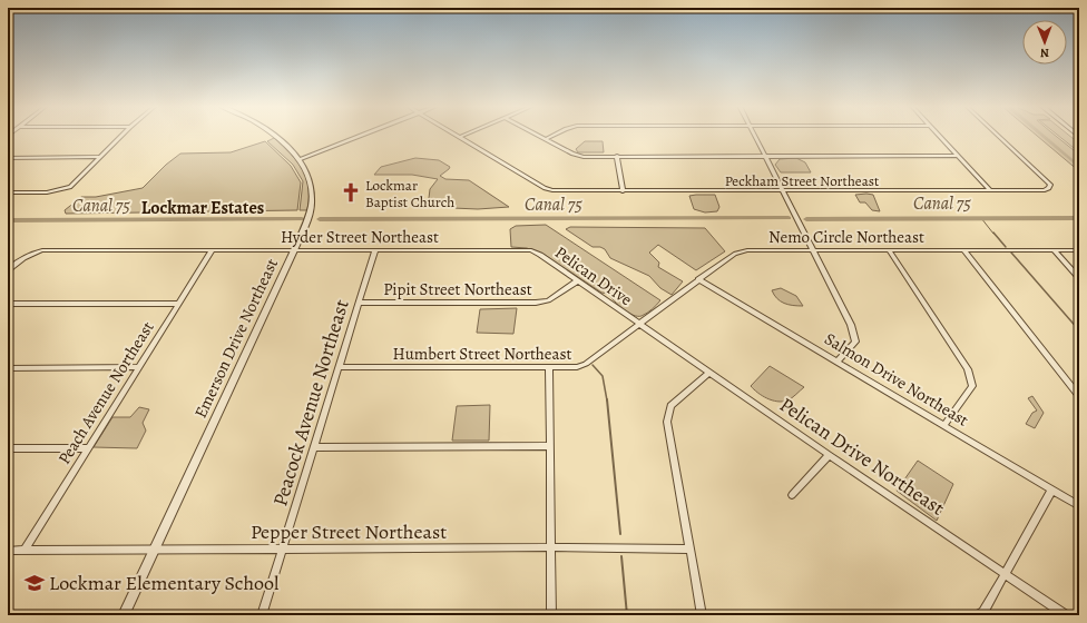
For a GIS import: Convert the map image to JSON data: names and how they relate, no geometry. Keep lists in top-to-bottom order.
{
  "streets": {
    "street": [
      "Peckham Street Northeast",
      "Hyder Street Northeast",
      "Nemo Circle Northeast",
      "Pelican Drive",
      "Pipit Street Northeast",
      "Emerson Drive Northeast",
      "Humbert Street Northeast",
      "Salmon Drive Northeast",
      "Peach Avenue Northeast",
      "Peacock Avenue Northeast",
      "Pelican Drive Northeast",
      "Pepper Street Northeast"
    ]
  },
  "crossings": [
    ["Hyder Street Northeast", "Pelican Drive"],
    ["Hyder Street Northeast", "Emerson Drive Northeast"],
    ["Hyder Street Northeast", "Peach Avenue Northeast"],
    ["Hyder Street Northeast", "Peacock Avenue Northeast"],
    ["Nemo Circle Northeast", "Pelican Drive"],
    ["Nemo Circle Northeast", "Humbert Street Northeast"],
    ["Nemo Circle Northeast", "Salmon Drive Northeast"],
    ["Nemo Circle Northeast", "Pelican Drive Northeast"],
    ["Pelican Drive", "Pipit Street Northeast"],
    ["Pelican Drive", "Humbert Street Northeast"],
    ["Pelican Drive", "Pelican Drive Northeast"],
    ["Pipit Street Northeast", "Peacock Avenue Northeast"],
    ["Emerson Drive Northeast", "Pepper Street Northeast"],
    ["Humbert Street Northeast", "Peacock Avenue Northeast"],
    ["Humbert Street Northeast", "Pelican Drive Northeast"],
    ["Peach Avenue Northeast", "Pepper Street Northeast"],
    ["Peacock Avenue Northeast", "Pepper Street Northeast"]
  ],
  "districts": ["Lockmar Estates"],
  "water": ["Canal 75"],
  "places": {
    "church": ["Lockmar Baptist Church"],
    "school or university": ["Lockmar Elementary School"]
  },
  "north": "bottom"
}
